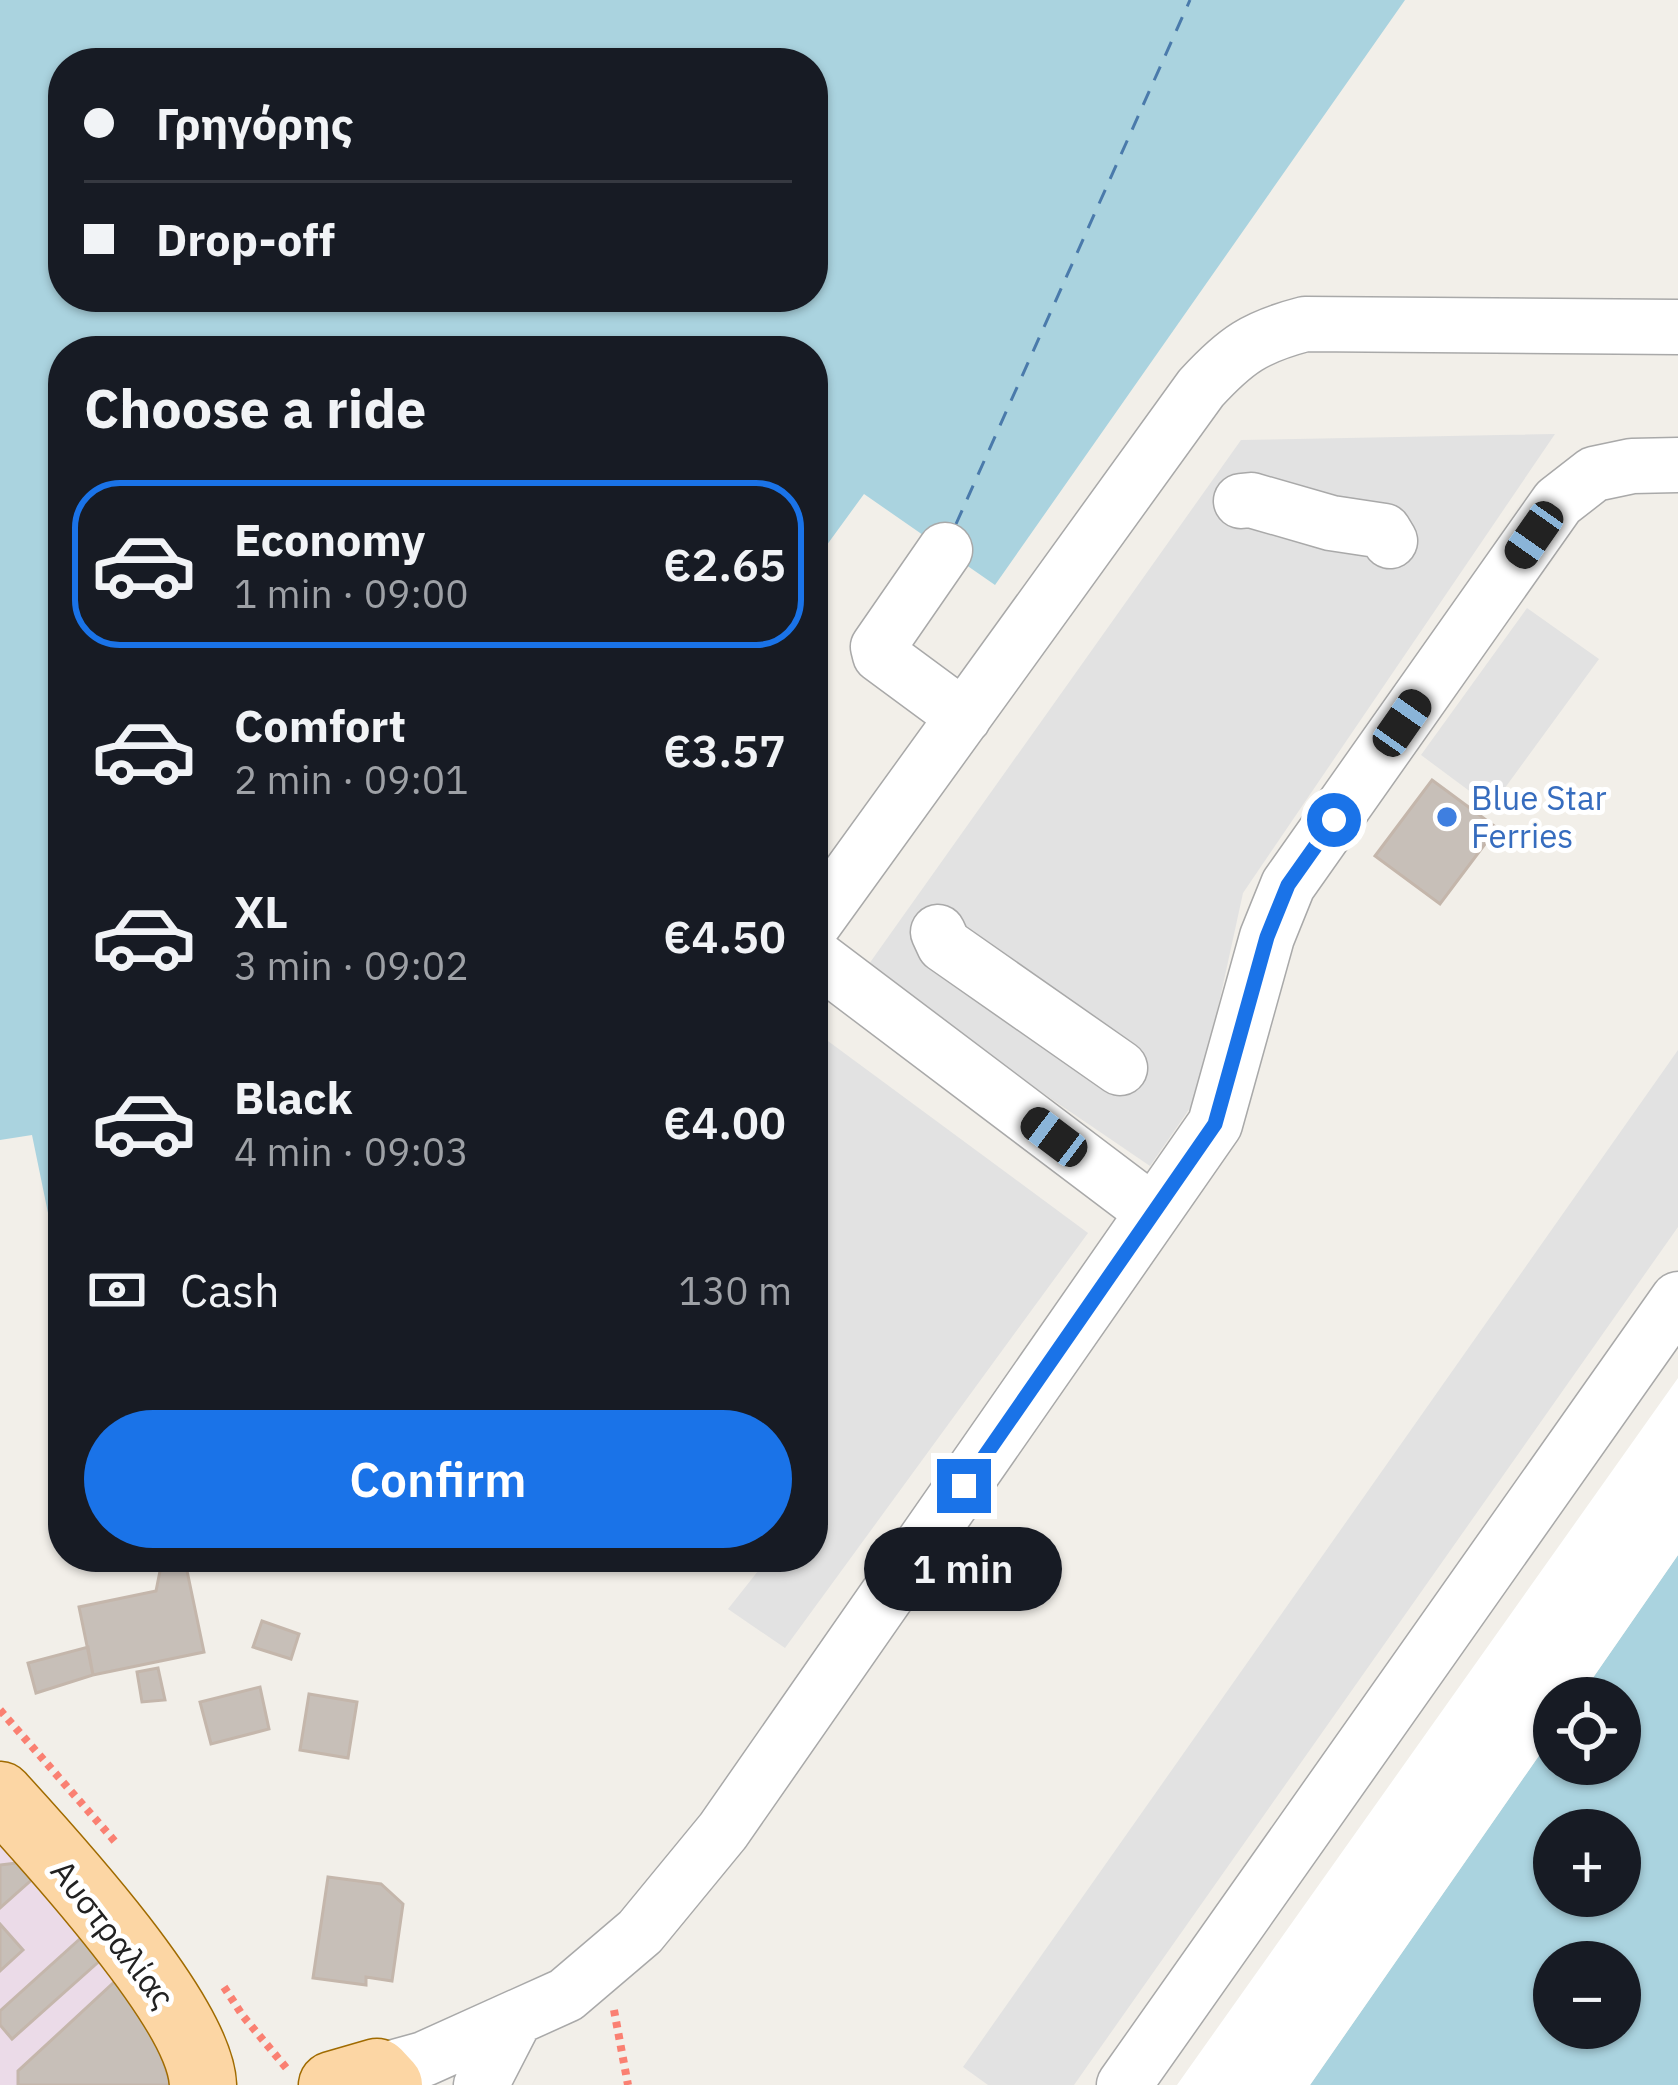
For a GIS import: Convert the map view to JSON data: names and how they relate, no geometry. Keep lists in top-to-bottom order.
{
  "streets": {
    "main road": ["Αυστραλίας"]
  },
  "places": ["Blue Star Ferries"],
  "page": {
    "banner": ["Γρηγόρης", "Drop-off"],
    "heading": "Choose a ride",
    "list": [
      {
        "name": "Economy",
        "note": "1 min · 09:00",
        "value": "€2.65"
      },
      {
        "name": "Comfort",
        "note": "2 min · 09:01",
        "value": "€3.57"
      },
      {
        "name": "XL",
        "note": "3 min · 09:02",
        "value": "€4.50"
      },
      {
        "name": "Black",
        "note": "4 min · 09:03",
        "value": "€4.00"
      }
    ],
    "pay": ["Cash", "130 m"],
    "buttons": "Confirm",
    "bubble": "1 min",
    "map_buttons": ["+", "−"]
  }
}
